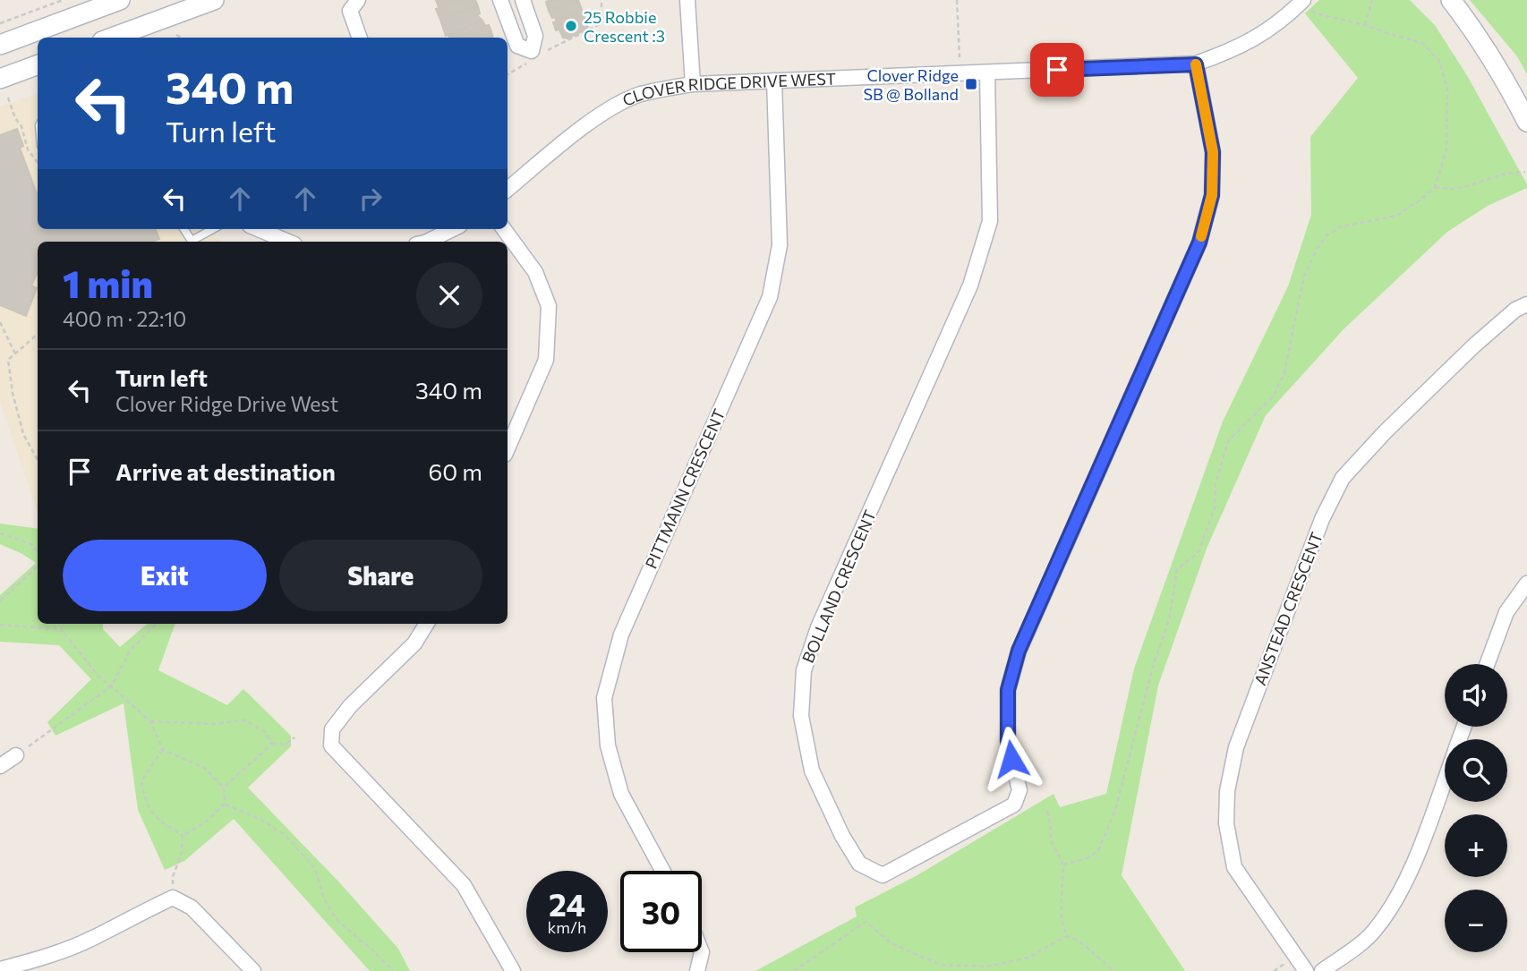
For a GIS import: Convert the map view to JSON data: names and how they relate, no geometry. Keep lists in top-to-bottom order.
{
  "streets": {
    "street": [
      "CLOVER RIDGE DRIVE WEST",
      "PITTMANN CRESCENT",
      "BOLLAND CRESCENT",
      "ANSTEAD CRESCENT"
    ]
  },
  "crossings": [
    ["CLOVER RIDGE DRIVE WEST", "PITTMANN CRESCENT"],
    ["CLOVER RIDGE DRIVE WEST", "BOLLAND CRESCENT"]
  ],
  "places": {
    "other": ["25 Robbie Crescent :3"],
    "transit": ["Clover Ridge SB @ Bolland"]
  },
  "page": {
    "turn": ["340 m", "Turn left"],
    "heading": ["1 min", "400 m · 22:10"],
    "list": [
      {
        "name": "Turn left",
        "note": "Clover Ridge Drive West",
        "value": "340 m"
      },
      {
        "name": "Arrive at destination",
        "value": "60 m"
      }
    ],
    "buttons": ["Exit", "Share"],
    "map_buttons": ["+", "−"],
    "speed": "24 km/h",
    "limit": "30"
  }
}
